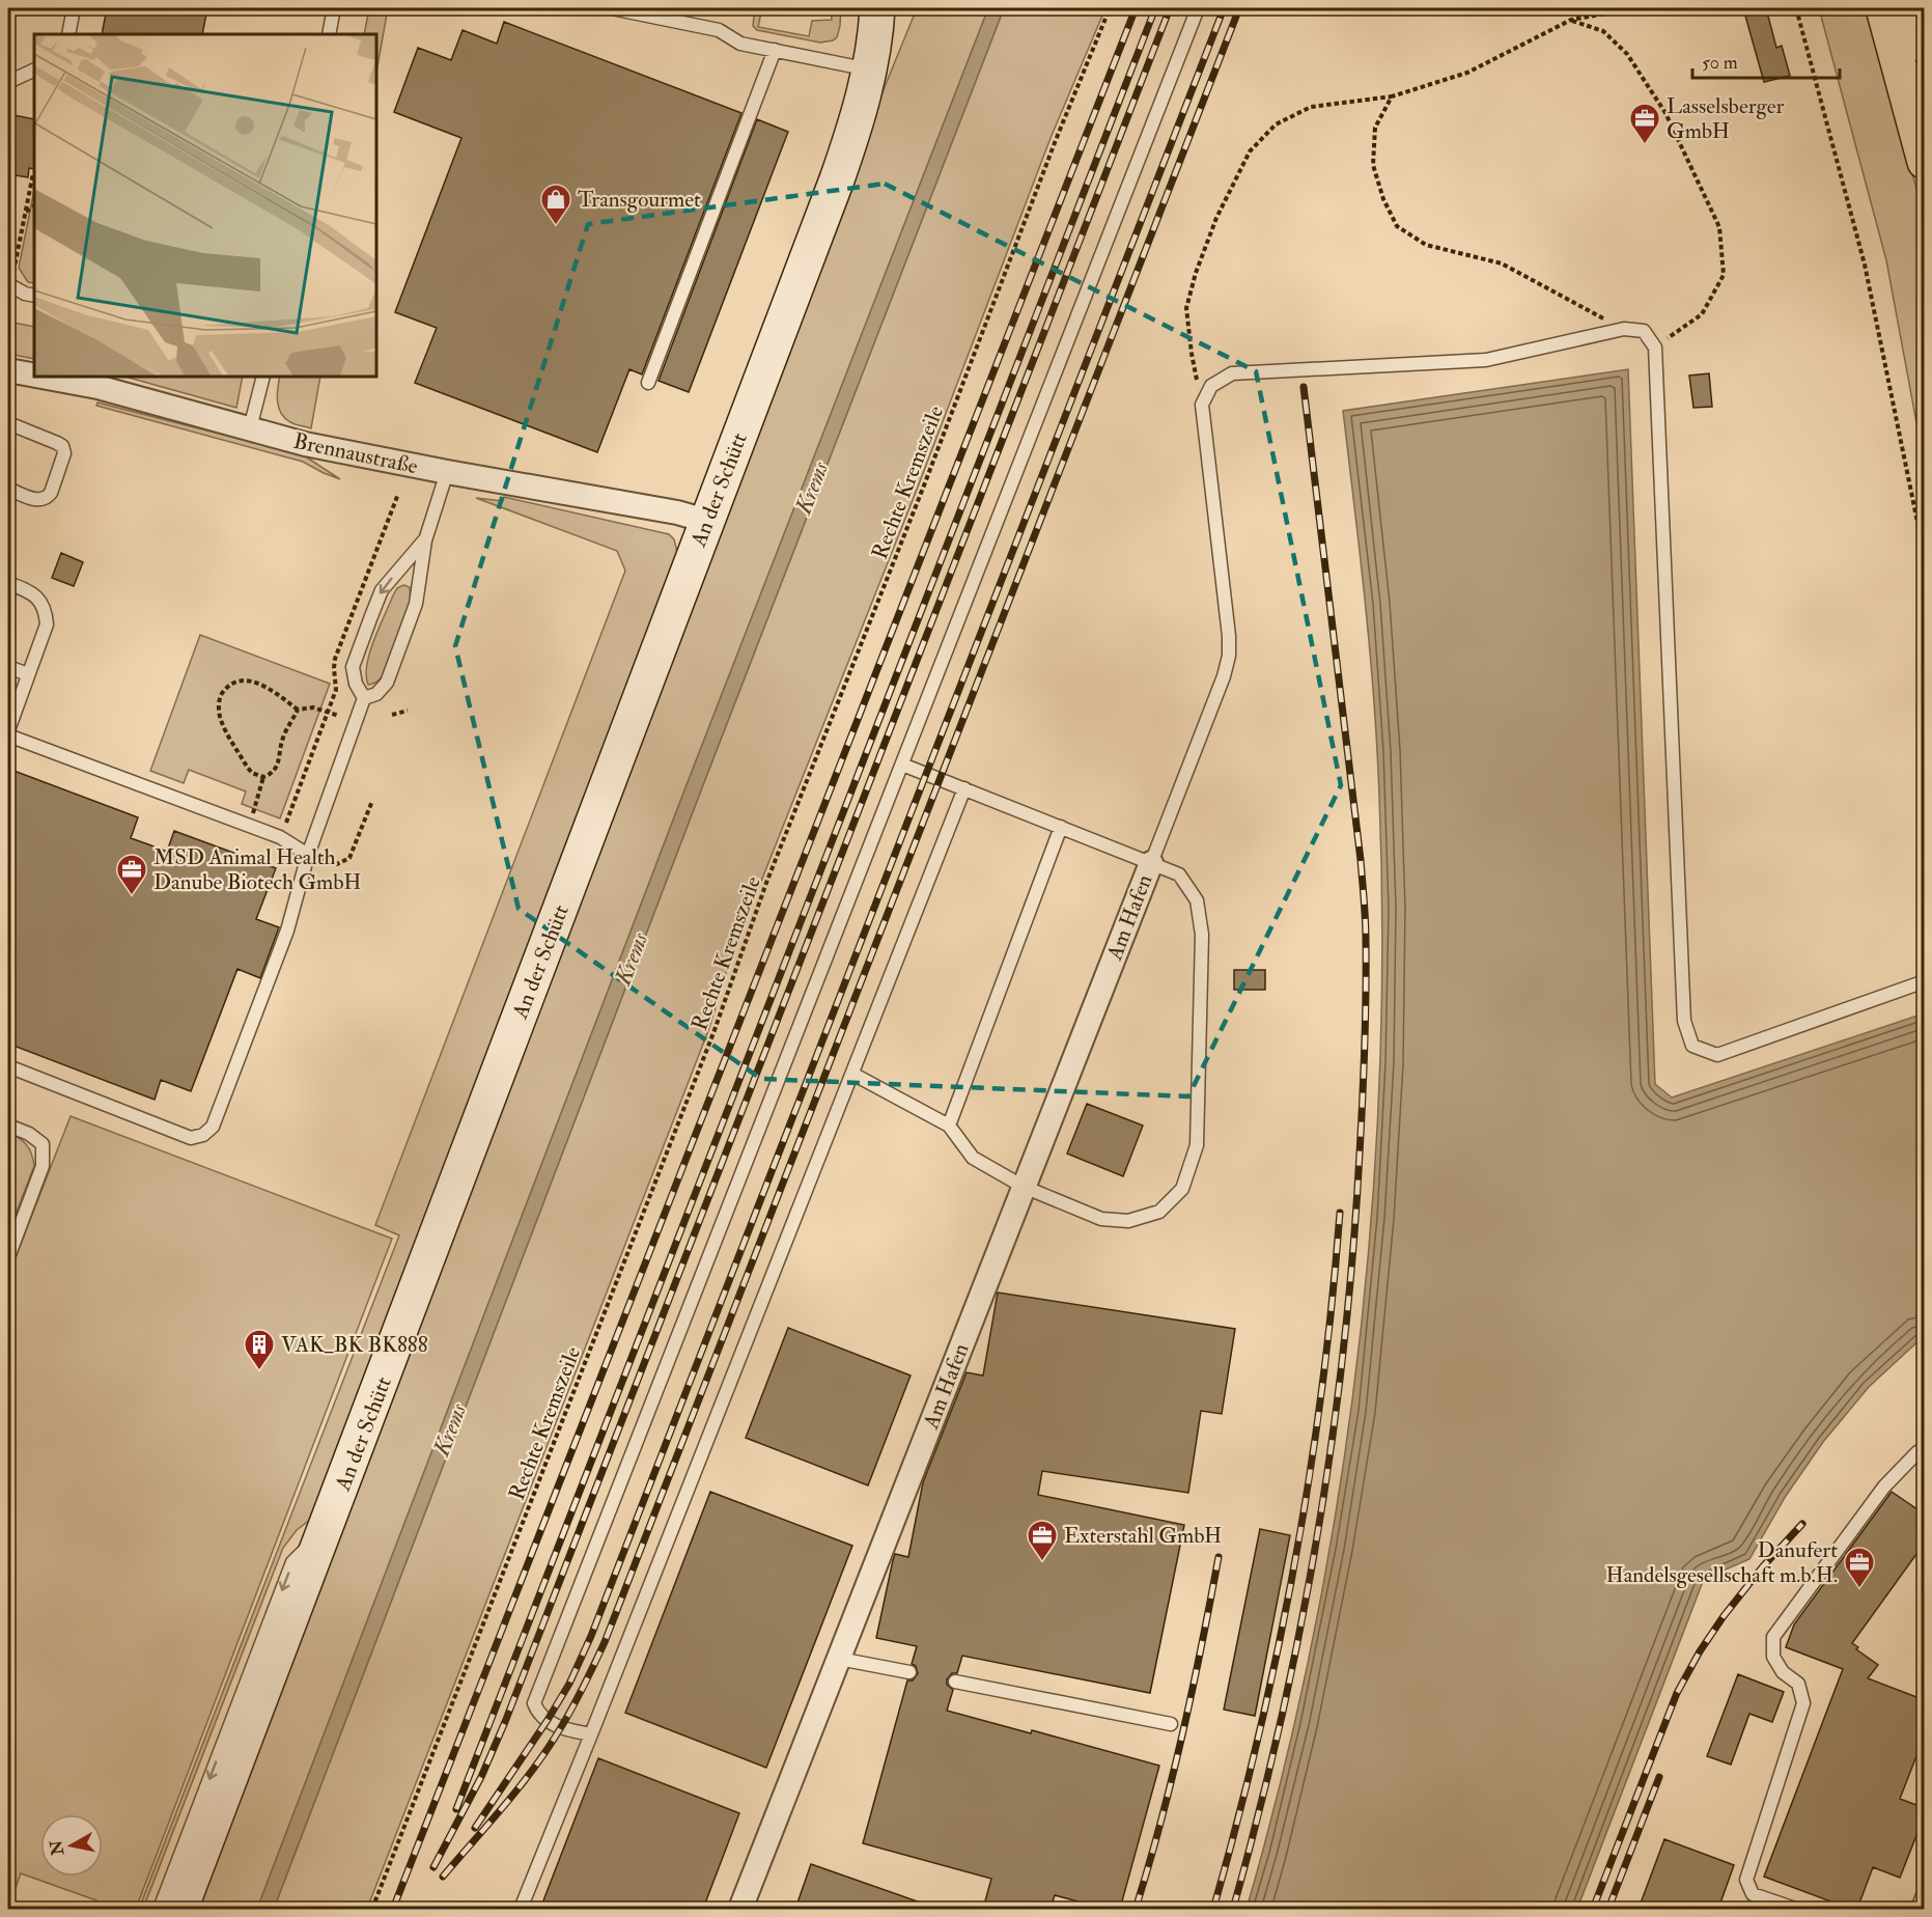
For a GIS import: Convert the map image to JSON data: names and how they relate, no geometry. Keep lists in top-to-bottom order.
{
  "streets": {
    "street": ["Brennaustraße", "An der Schütt", "Am Hafen"],
    "path": ["Rechte Kremszeile"]
  },
  "crossings": [
    ["Brennaustraße", "An der Schütt"]
  ],
  "water": ["Krems"],
  "places": {
    "office": [
      "Lasselsberger GmbH",
      "MSD Animal Health Danube Biotech GmbH",
      "Exterstahl GmbH",
      "Danufert Handelsgesellschaft m.b.H."
    ],
    "shop": ["Transgourmet"],
    "building": ["VAK_BK BK888"]
  },
  "scale_bar": "50 m",
  "north": "left"
}
